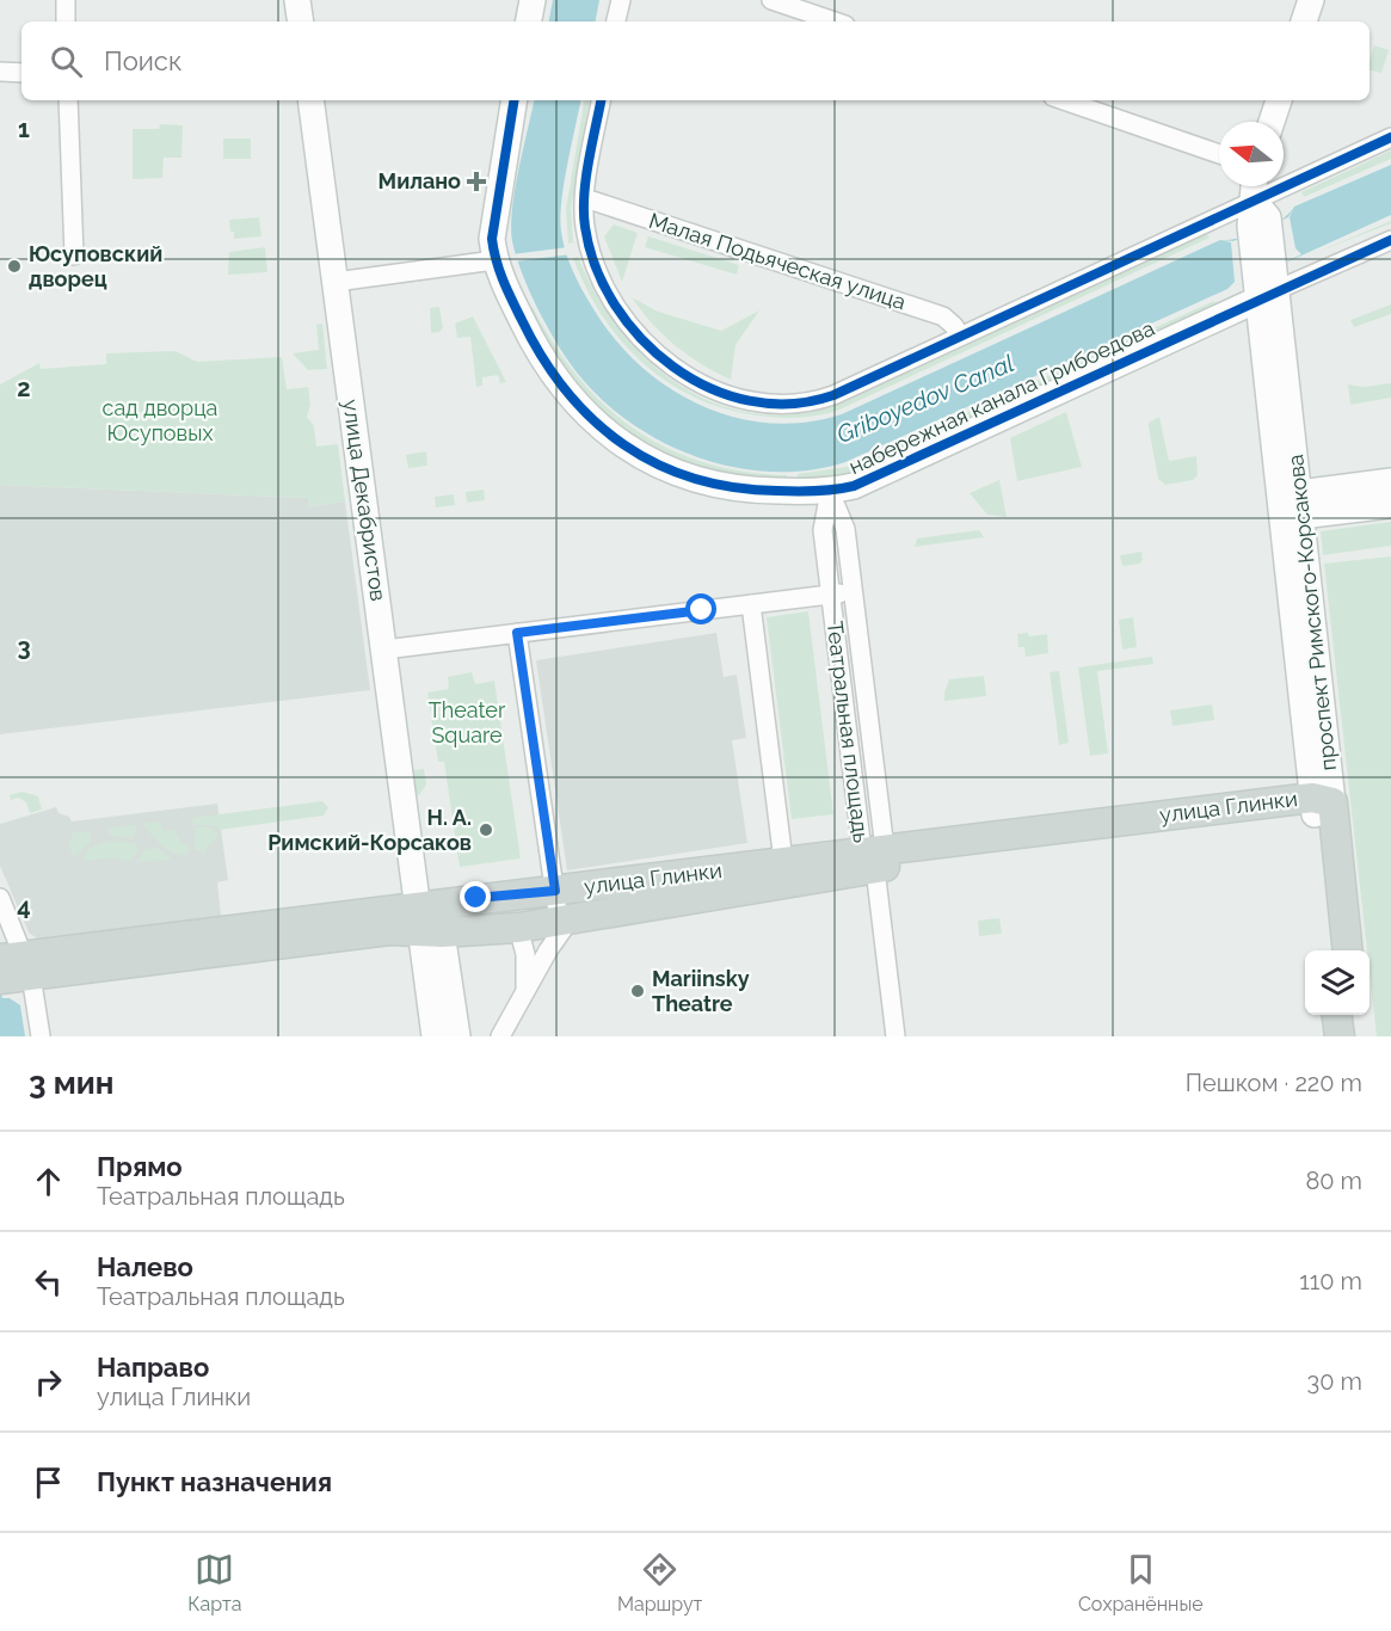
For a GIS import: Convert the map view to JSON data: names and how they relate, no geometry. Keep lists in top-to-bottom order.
{
  "streets": {
    "main road": [
      "набережная канала Грибоедова",
      "улица Декабристов",
      "проспект Римского-Корсакова",
      "улица Глинки"
    ],
    "street": ["Малая Подьяческая улица", "Театральная площадь"]
  },
  "crossings": [
    ["набережная канала Грибоедова", "проспект Римского-Корсакова"],
    ["набережная канала Грибоедова", "Театральная площадь"],
    ["улица Декабристов", "Театральная площадь"],
    ["улица Декабристов", "улица Глинки"],
    ["проспект Римского-Корсакова", "улица Глинки"],
    ["Театральная площадь", "улица Глинки"]
  ],
  "water": ["Griboyedov Canal"],
  "parks": ["сад дворца Юсуповых", "Theater Square"],
  "places": {
    "health": ["Милано"],
    "other": ["Юсуповский дворец", "Н. А. Римский-Корсаков", "Mariinsky Theatre"]
  },
  "north": "left",
  "page": {
    "search": "Поиск",
    "heading": ["3 мин", "Пешком · 220 m"],
    "list": [
      ["Прямо", "Театральная площадь", "80 m"],
      ["Налево", "Театральная площадь", "110 m"],
      ["Направо", "улица Глинки", "30 m"],
      "Пункт назначения"
    ],
    "nav": ["Карта", "Маршрут", "Сохранённые"]
  },
  "grid": {
    "rows": [
      "1",
      "2",
      "3",
      "4"
    ]
  }
}
